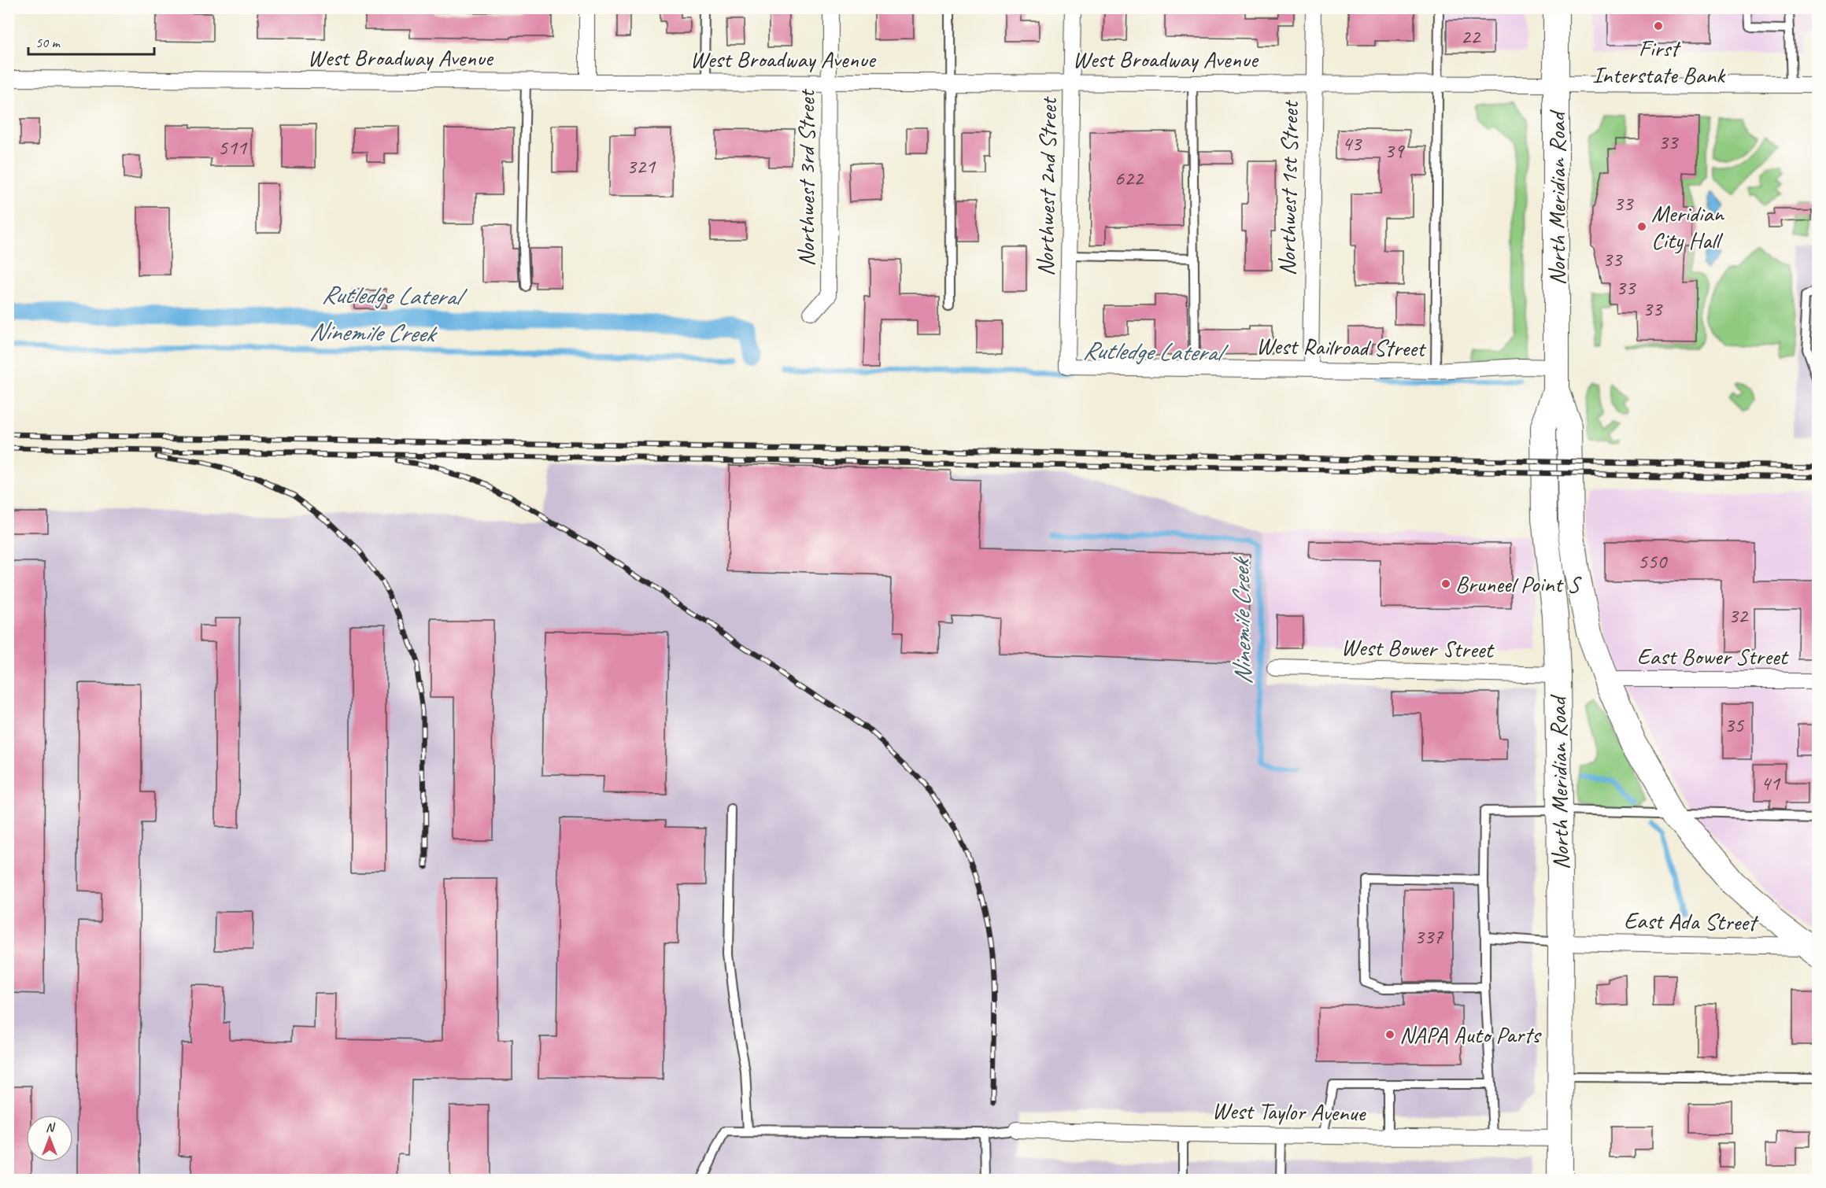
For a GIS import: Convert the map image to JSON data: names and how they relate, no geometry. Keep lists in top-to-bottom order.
{
  "streets": {
    "main road": ["North Meridian Road"],
    "street": [
      "West Broadway Avenue",
      "Northwest 3rd Street",
      "Northwest 2nd Street",
      "Northwest 1st Street",
      "West Railroad Street",
      "West Bower Street",
      "East Bower Street",
      "East Ada Street",
      "West Taylor Avenue"
    ]
  },
  "crossings": [
    ["West Broadway Avenue", "Northwest 3rd Street"],
    ["West Broadway Avenue", "Northwest 2nd Street"],
    ["West Broadway Avenue", "Northwest 1st Street"],
    ["West Broadway Avenue", "North Meridian Road"],
    ["Northwest 2nd Street", "West Railroad Street"],
    ["Northwest 1st Street", "West Railroad Street"],
    ["North Meridian Road", "West Railroad Street"],
    ["North Meridian Road", "West Bower Street"],
    ["North Meridian Road", "East Bower Street"],
    ["North Meridian Road", "East Ada Street"],
    ["North Meridian Road", "West Taylor Avenue"]
  ],
  "water": ["Rutledge Lateral", "Ninemile Creek"],
  "places": [
    "First Interstate Bank",
    "Meridian City Hall",
    "Bruneel Point S",
    "NAPA Auto Parts"
  ],
  "house_numbers": [
    "22",
    "33",
    "43",
    "511",
    "39",
    "321",
    "622",
    "33",
    "33",
    "33",
    "33",
    "550",
    "32",
    "35",
    "41",
    "337"
  ],
  "scale_bar": "50 m",
  "north": "top"
}
